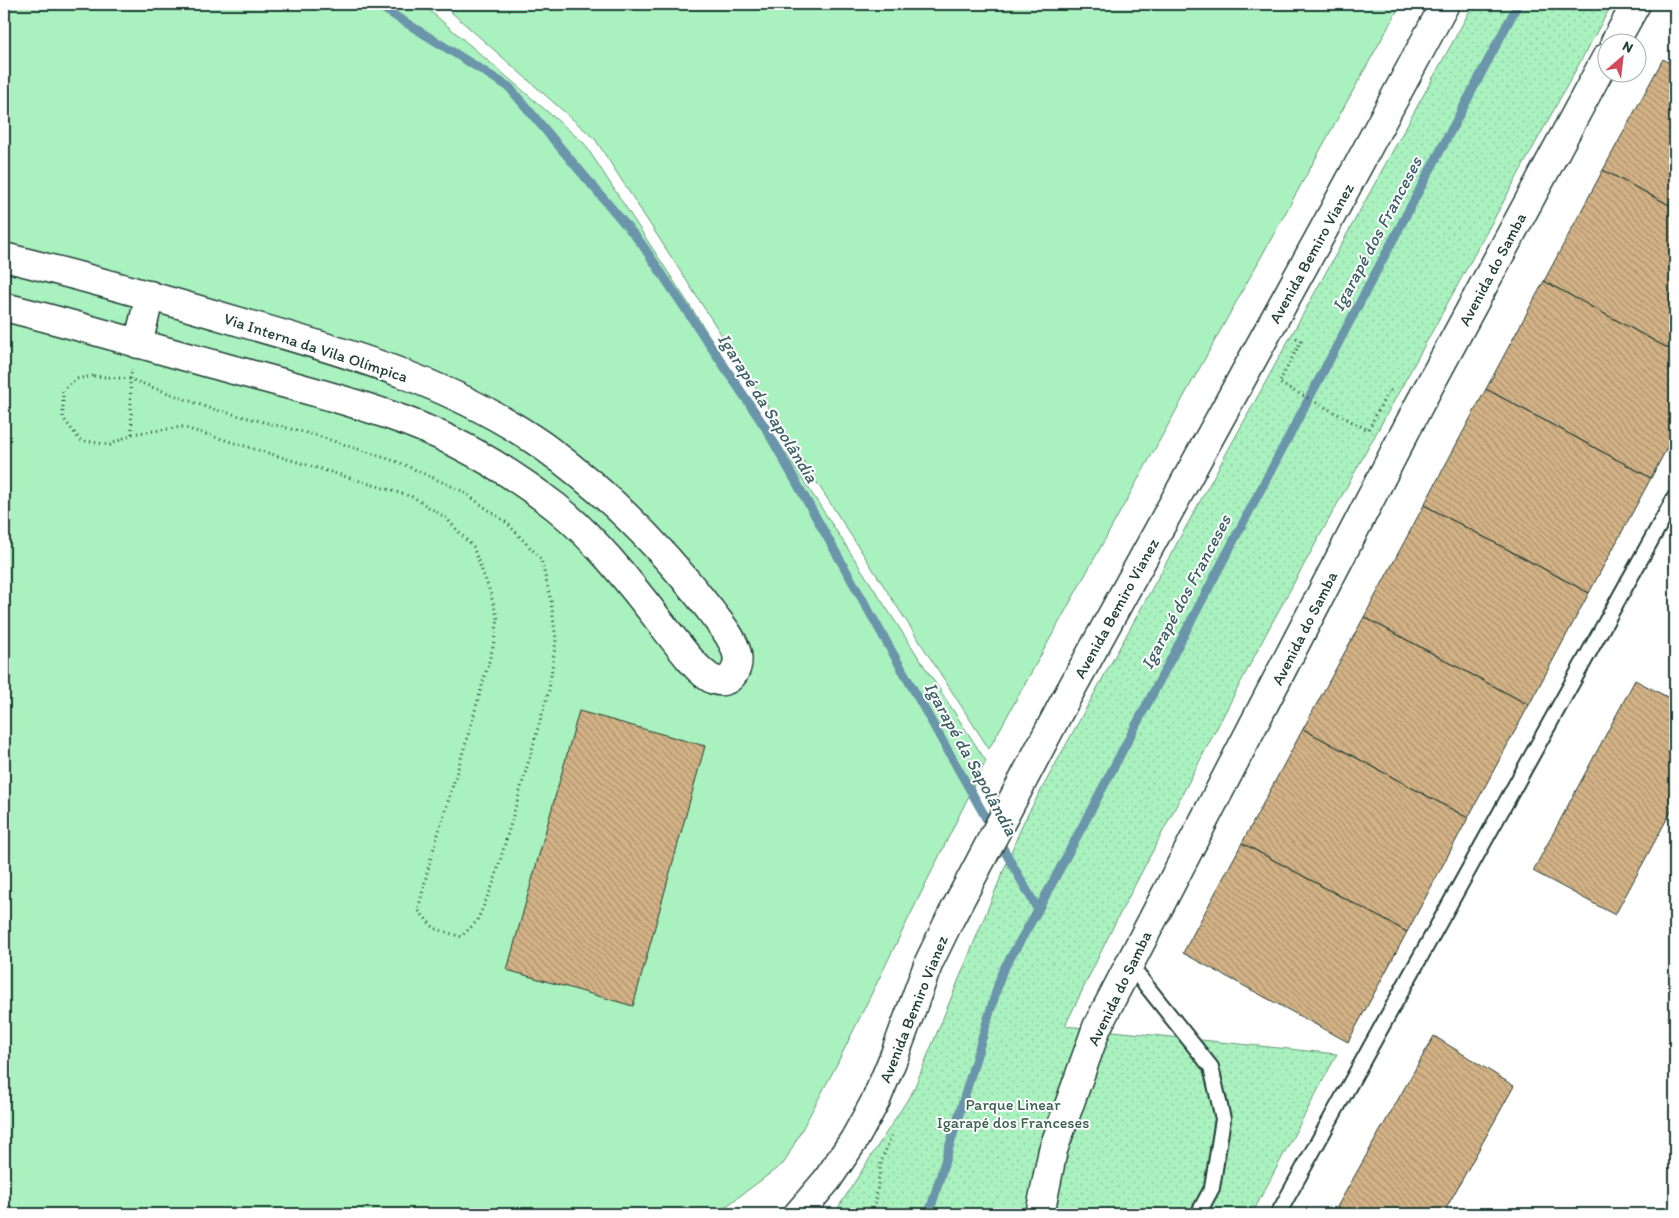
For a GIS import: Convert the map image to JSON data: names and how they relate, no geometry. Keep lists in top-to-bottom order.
{
  "streets": {
    "street": ["Avenida Bemiro Vianez", "Avenida do Samba", "Via Interna da Vila Olímpica"]
  },
  "water": ["Igarapé dos Franceses", "Igarapé da Sapolândia"],
  "parks": ["Parque Linear Igarapé dos Franceses"],
  "north": "top right"
}
